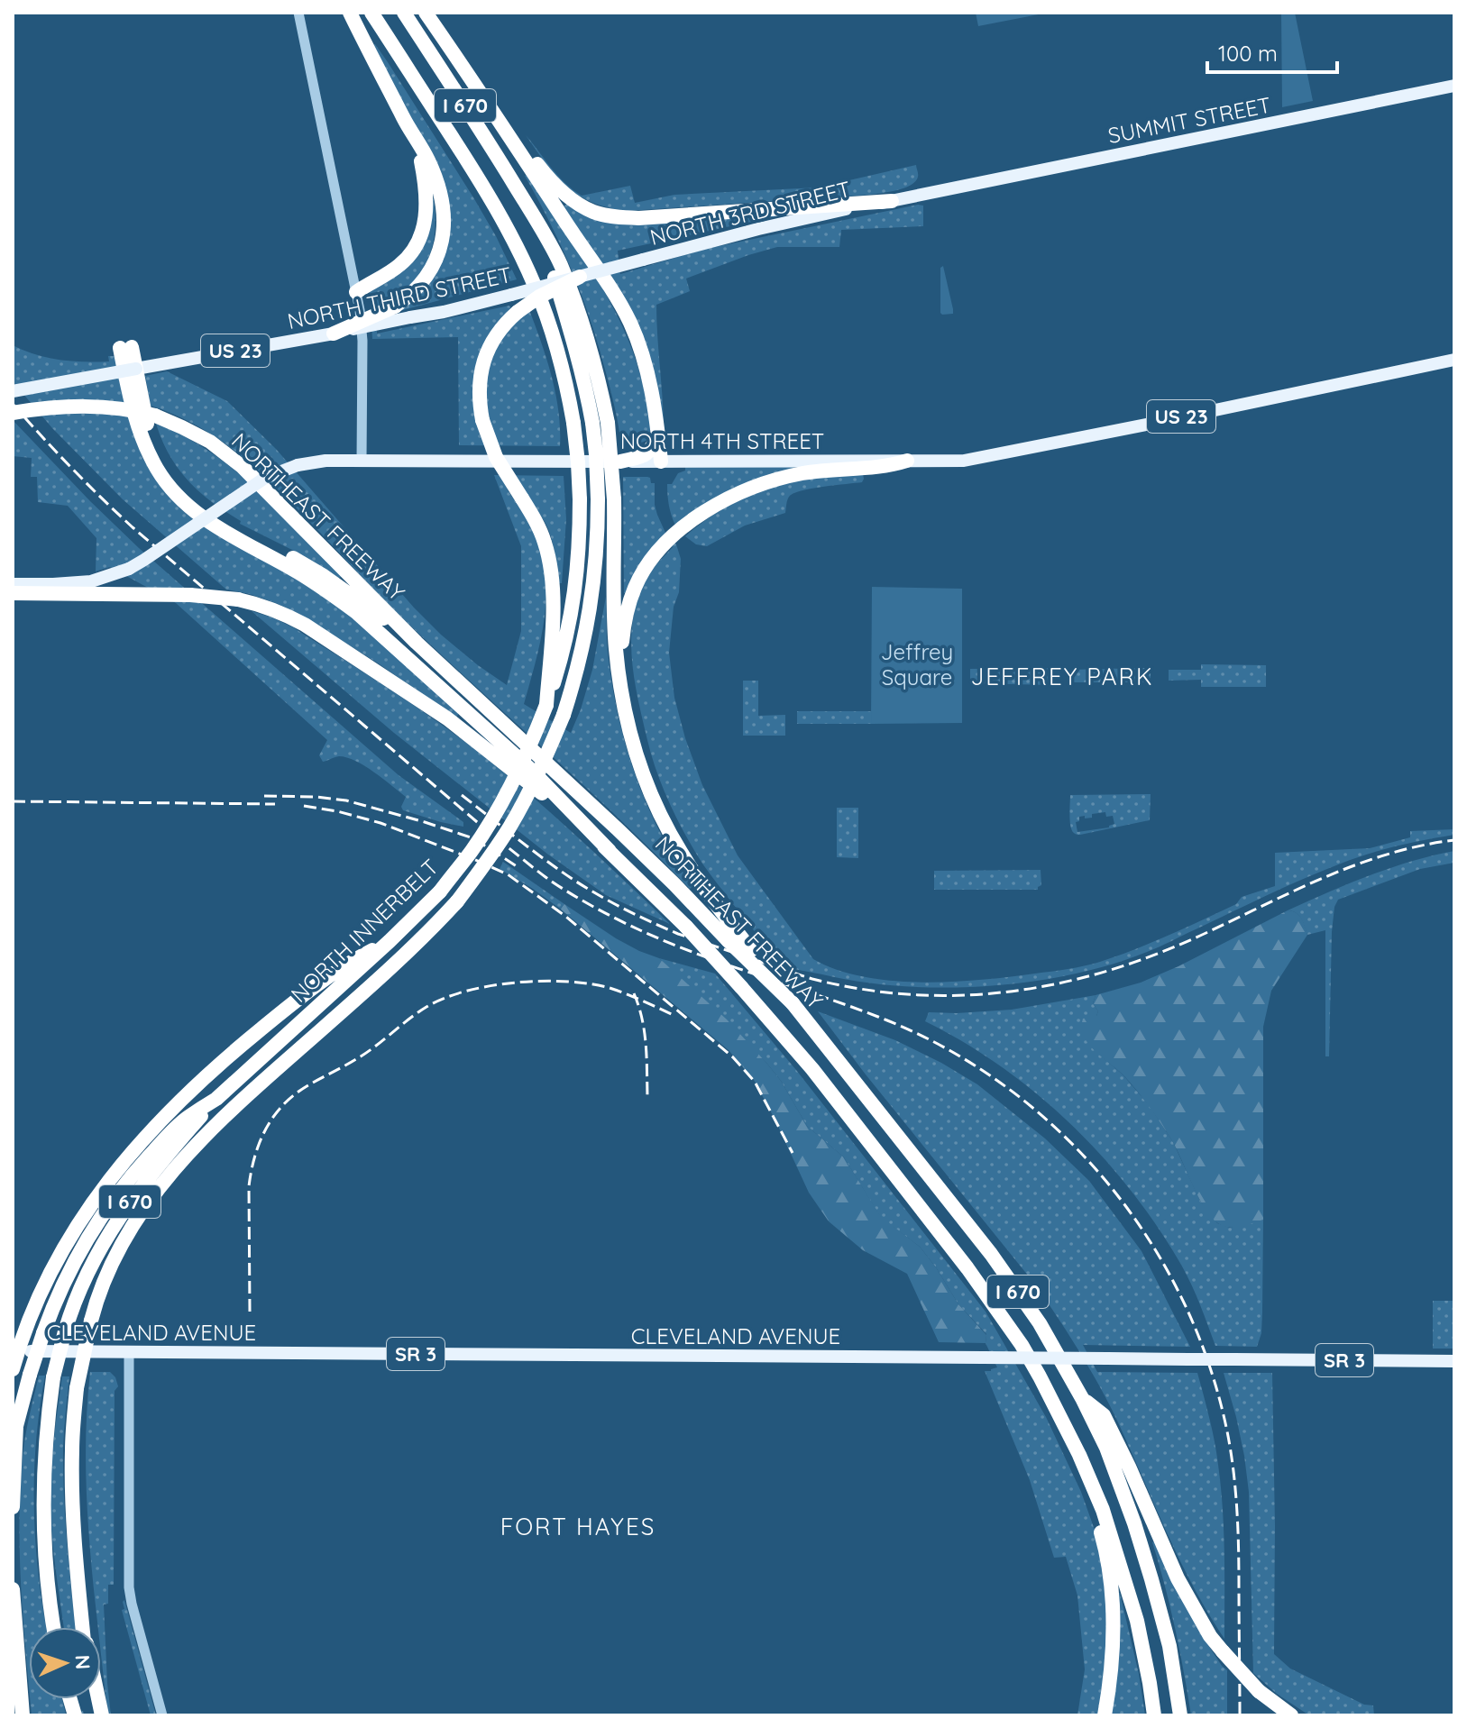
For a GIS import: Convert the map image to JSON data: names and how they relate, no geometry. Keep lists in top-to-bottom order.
{
  "streets": {
    "highway": ["I 670", "NORTHEAST FREEWAY", "NORTH INNERBELT"],
    "main road": [
      "SUMMIT STREET",
      "NORTH 3RD STREET",
      "NORTH THIRD STREET",
      "US 23",
      "NORTH 4TH STREET",
      "CLEVELAND AVENUE",
      "SR 3"
    ]
  },
  "crossings": [
    ["I 670", "NORTHEAST FREEWAY"],
    ["I 670", "NORTH INNERBELT"],
    ["SUMMIT STREET", "NORTH 3RD STREET"],
    ["NORTH 3RD STREET", "NORTH THIRD STREET"]
  ],
  "districts": ["JEFFREY PARK", "FORT HAYES"],
  "parks": ["Jeffrey Square"],
  "scale_bar": "100 m",
  "north": "right"
}
